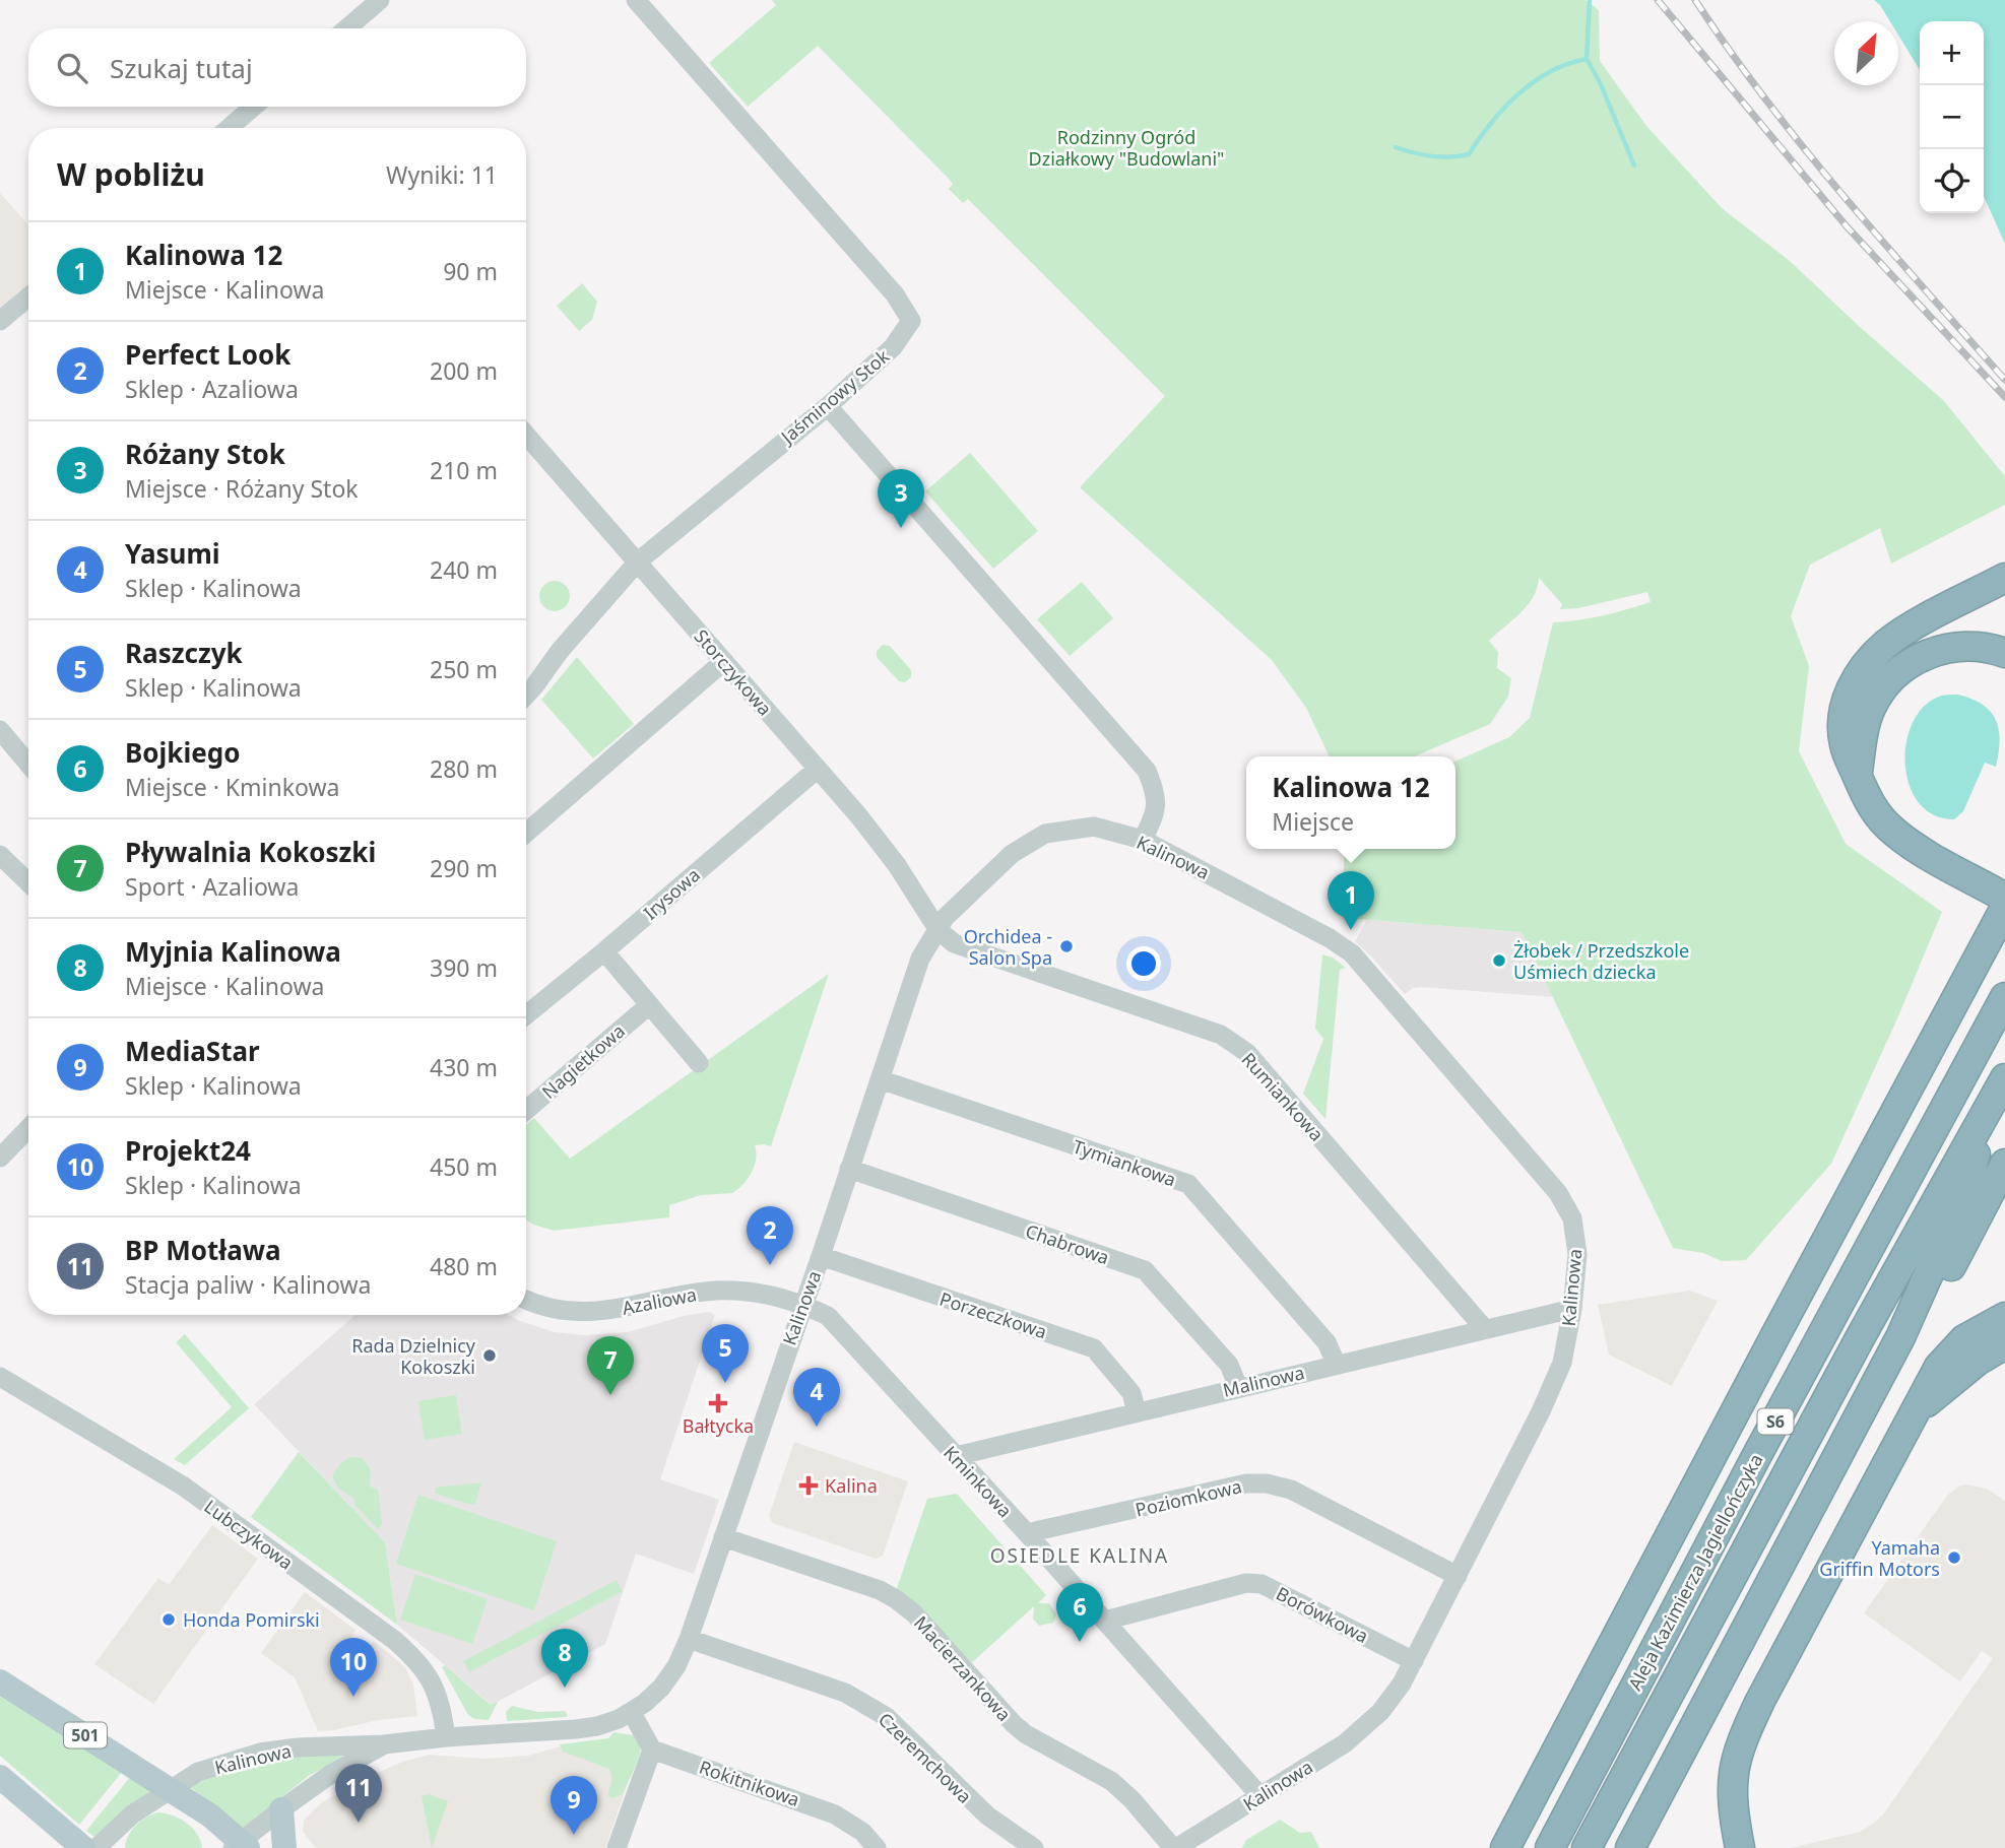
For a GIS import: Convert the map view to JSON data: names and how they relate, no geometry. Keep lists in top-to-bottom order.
{
  "streets": {
    "highway": ["S6", "Aleja Kazimierza Jagiellończyka"],
    "main road": ["501"],
    "street": [
      "Jaśminowy Stok",
      "Storczykowa",
      "Kalinowa",
      "Irysowa",
      "Nagietkowa",
      "Rumiankowa",
      "Tymiankowa",
      "Chabrowa",
      "Azaliowa",
      "Porzeczkowa",
      "Malinowa",
      "Kminkowa",
      "Poziomkowa",
      "Lubczykowa",
      "Borówkowa",
      "Macierzankowa",
      "Czeremchowa",
      "Rokitnikowa"
    ]
  },
  "crossings": [
    ["Jaśminowy Stok", "Storczykowa"],
    ["Storczykowa", "Kalinowa"],
    ["Storczykowa", "Irysowa"],
    ["Storczykowa", "Rumiankowa"],
    ["Kalinowa", "Rumiankowa"],
    ["Kalinowa", "Tymiankowa"],
    ["Kalinowa", "Chabrowa"],
    ["Kalinowa", "Azaliowa"],
    ["Kalinowa", "Porzeczkowa"],
    ["Kalinowa", "Malinowa"],
    ["Kalinowa", "Kminkowa"],
    ["Kalinowa", "Poziomkowa"],
    ["Kalinowa", "Lubczykowa"],
    ["Kalinowa", "Borówkowa"],
    ["Kalinowa", "Macierzankowa"],
    ["Kalinowa", "501"],
    ["Kalinowa", "Czeremchowa"],
    ["Rumiankowa", "Malinowa"],
    ["Tymiankowa", "Malinowa"],
    ["Chabrowa", "Malinowa"],
    ["Azaliowa", "Kminkowa"],
    ["Porzeczkowa", "Malinowa"],
    ["Malinowa", "Kminkowa"],
    ["Kminkowa", "Poziomkowa"],
    ["Kminkowa", "Borówkowa"]
  ],
  "districts": ["OSIEDLE KALINA"],
  "parks": ["Rodzinny Ogród Działkowy \"Budowlani\""],
  "places": {
    "other": [
      "Orchidea - Salon Spa",
      "Żłobek / Przedszkole Uśmiech dziecka",
      "Rada Dzielnicy Kokoszki",
      "Yamaha Griffin Motors",
      "Honda Pomirski"
    ],
    "health": ["Bałtycka", "Kalina"]
  },
  "north": "top right",
  "page": {
    "map_buttons": ["+", "−"],
    "search": "Szukaj tutaj",
    "heading": ["W pobliżu", "Wyniki: 11"],
    "list": [
      {
        "mark": "1",
        "name": "Kalinowa 12",
        "note": "Miejsce · Kalinowa",
        "value": "90 m"
      },
      {
        "mark": "2",
        "name": "Perfect Look",
        "note": "Sklep · Azaliowa",
        "value": "200 m"
      },
      {
        "mark": "3",
        "name": "Różany Stok",
        "note": "Miejsce · Różany Stok",
        "value": "210 m"
      },
      {
        "mark": "4",
        "name": "Yasumi",
        "note": "Sklep · Kalinowa",
        "value": "240 m"
      },
      {
        "mark": "5",
        "name": "Raszczyk",
        "note": "Sklep · Kalinowa",
        "value": "250 m"
      },
      {
        "mark": "6",
        "name": "Bojkiego",
        "note": "Miejsce · Kminkowa",
        "value": "280 m"
      },
      {
        "mark": "7",
        "name": "Pływalnia Kokoszki",
        "note": "Sport · Azaliowa",
        "value": "290 m"
      },
      {
        "mark": "8",
        "name": "Myjnia Kalinowa",
        "note": "Miejsce · Kalinowa",
        "value": "390 m"
      },
      {
        "mark": "9",
        "name": "MediaStar",
        "note": "Sklep · Kalinowa",
        "value": "430 m"
      },
      {
        "mark": "10",
        "name": "Projekt24",
        "note": "Sklep · Kalinowa",
        "value": "450 m"
      },
      {
        "mark": "11",
        "name": "BP Motława",
        "note": "Stacja paliw · Kalinowa",
        "value": "480 m"
      }
    ],
    "pins": [
      "3",
      "1",
      "2",
      "5",
      "7",
      "4",
      "6",
      "8",
      "10",
      "11",
      "9"
    ],
    "popup": ["Kalinowa 12", "Miejsce"]
  }
}
